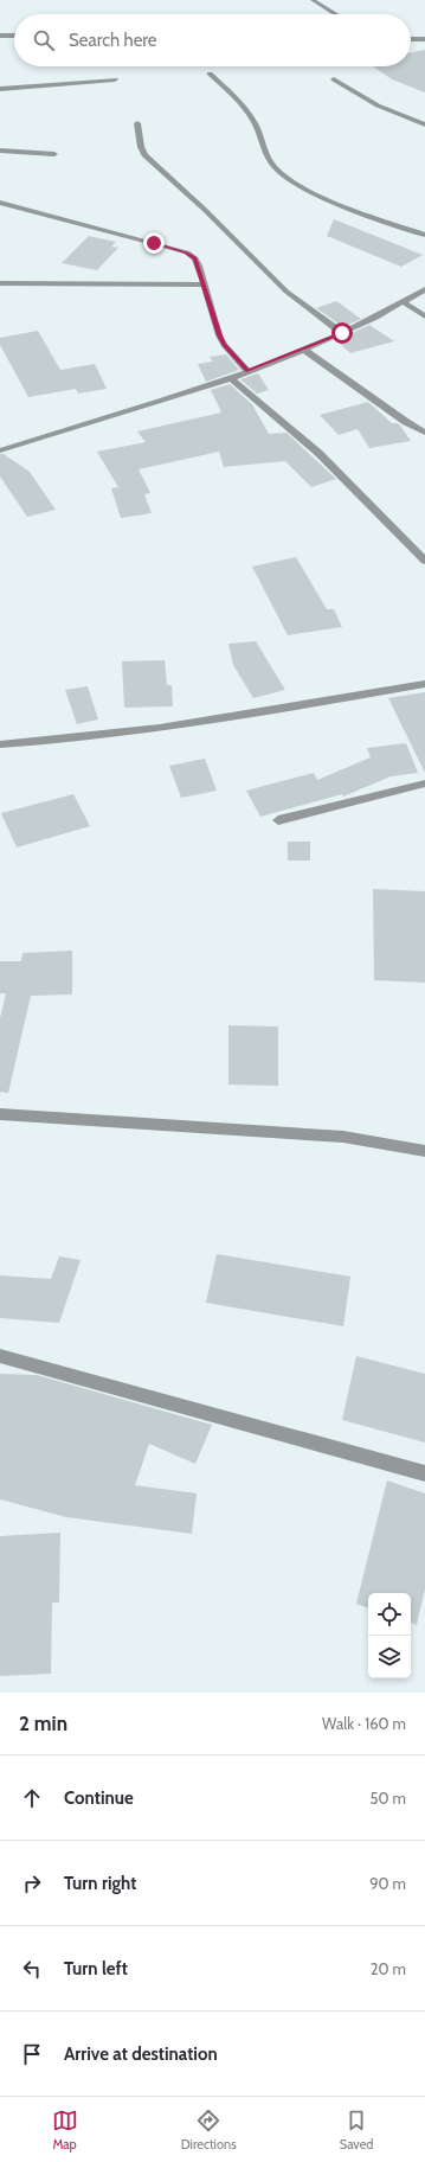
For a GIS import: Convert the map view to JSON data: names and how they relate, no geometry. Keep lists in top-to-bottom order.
{
  "page": {
    "search": "Search here",
    "heading": ["2 min", "Walk · 160 m"],
    "list": [
      ["Continue", "50 m"],
      ["Turn right", "90 m"],
      ["Turn left", "20 m"],
      "Arrive at destination"
    ],
    "nav": ["Map", "Directions", "Saved"]
  }
}
